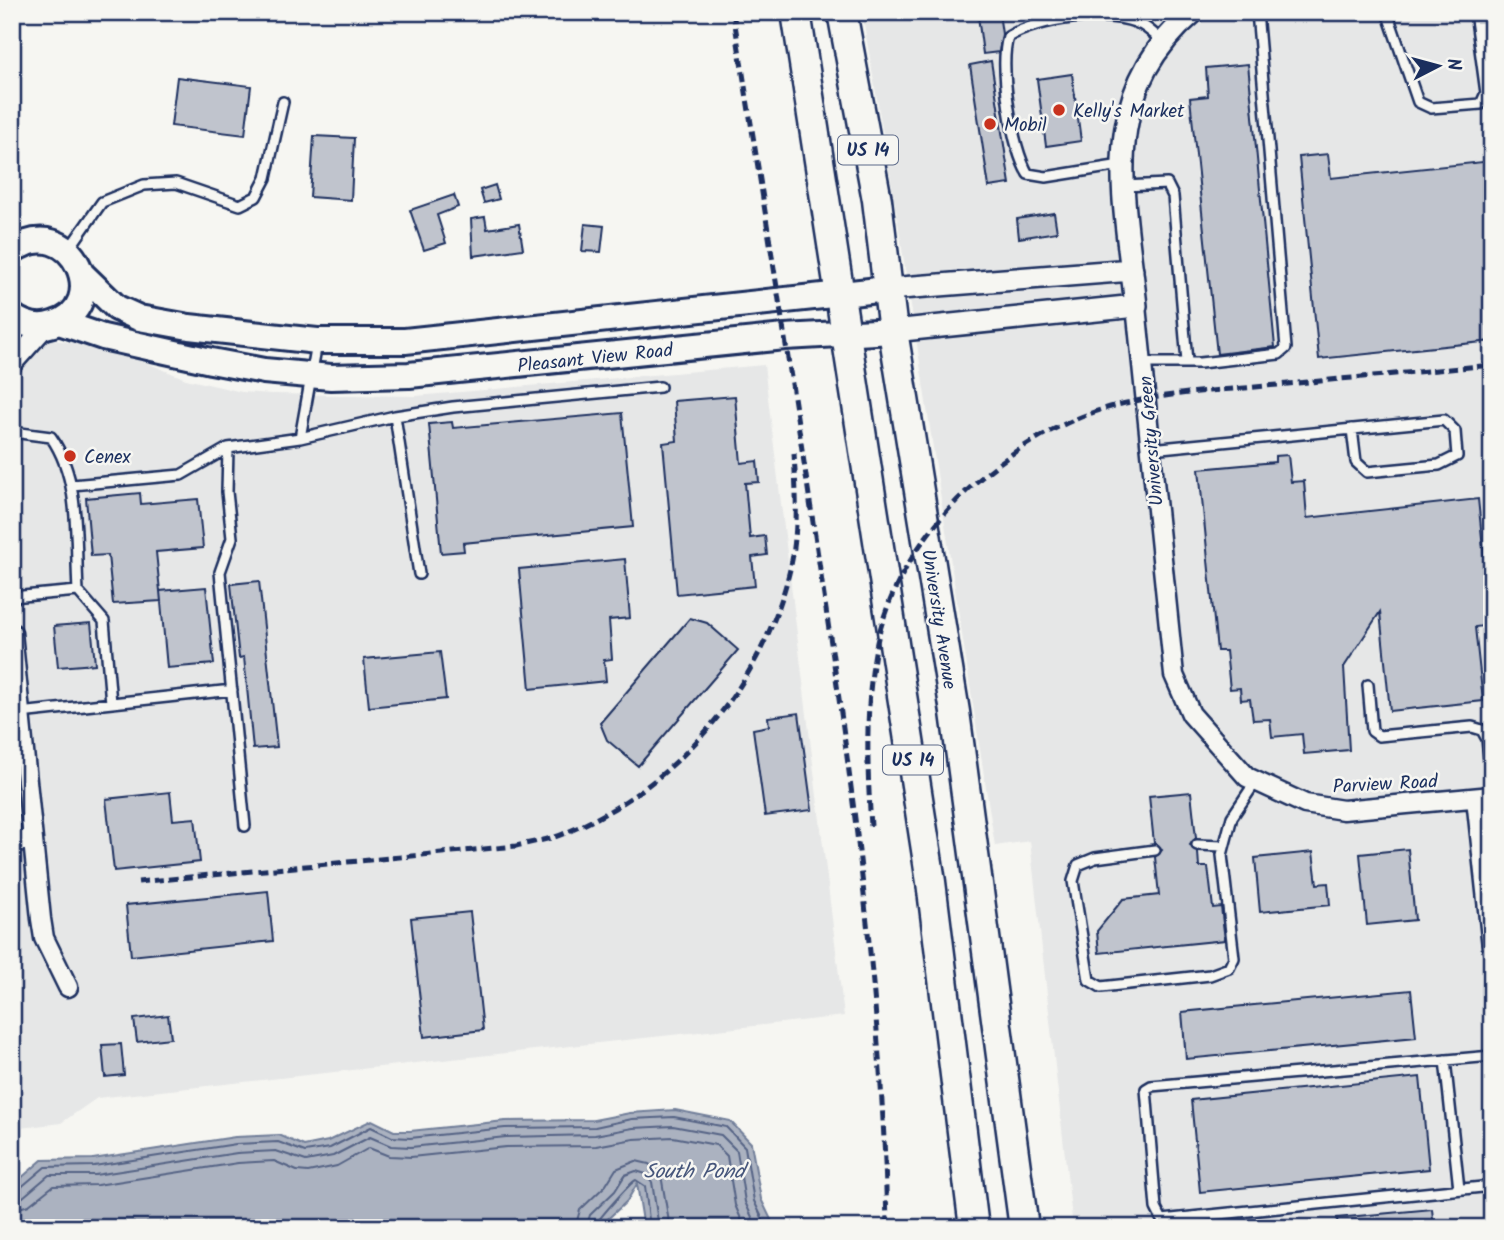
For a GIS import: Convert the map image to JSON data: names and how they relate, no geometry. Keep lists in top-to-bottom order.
{
  "streets": {
    "main road": ["US 14", "Pleasant View Road", "University Avenue"],
    "street": ["University Green", "Parview Road"]
  },
  "crossings": [
    ["US 14", "Pleasant View Road"],
    ["Pleasant View Road", "University Green"],
    ["Pleasant View Road", "University Avenue"],
    ["University Green", "Parview Road"]
  ],
  "water": ["South Pond"],
  "places": ["Kelly's Market", "Mobil", "Cenex"],
  "north": "right"
}
